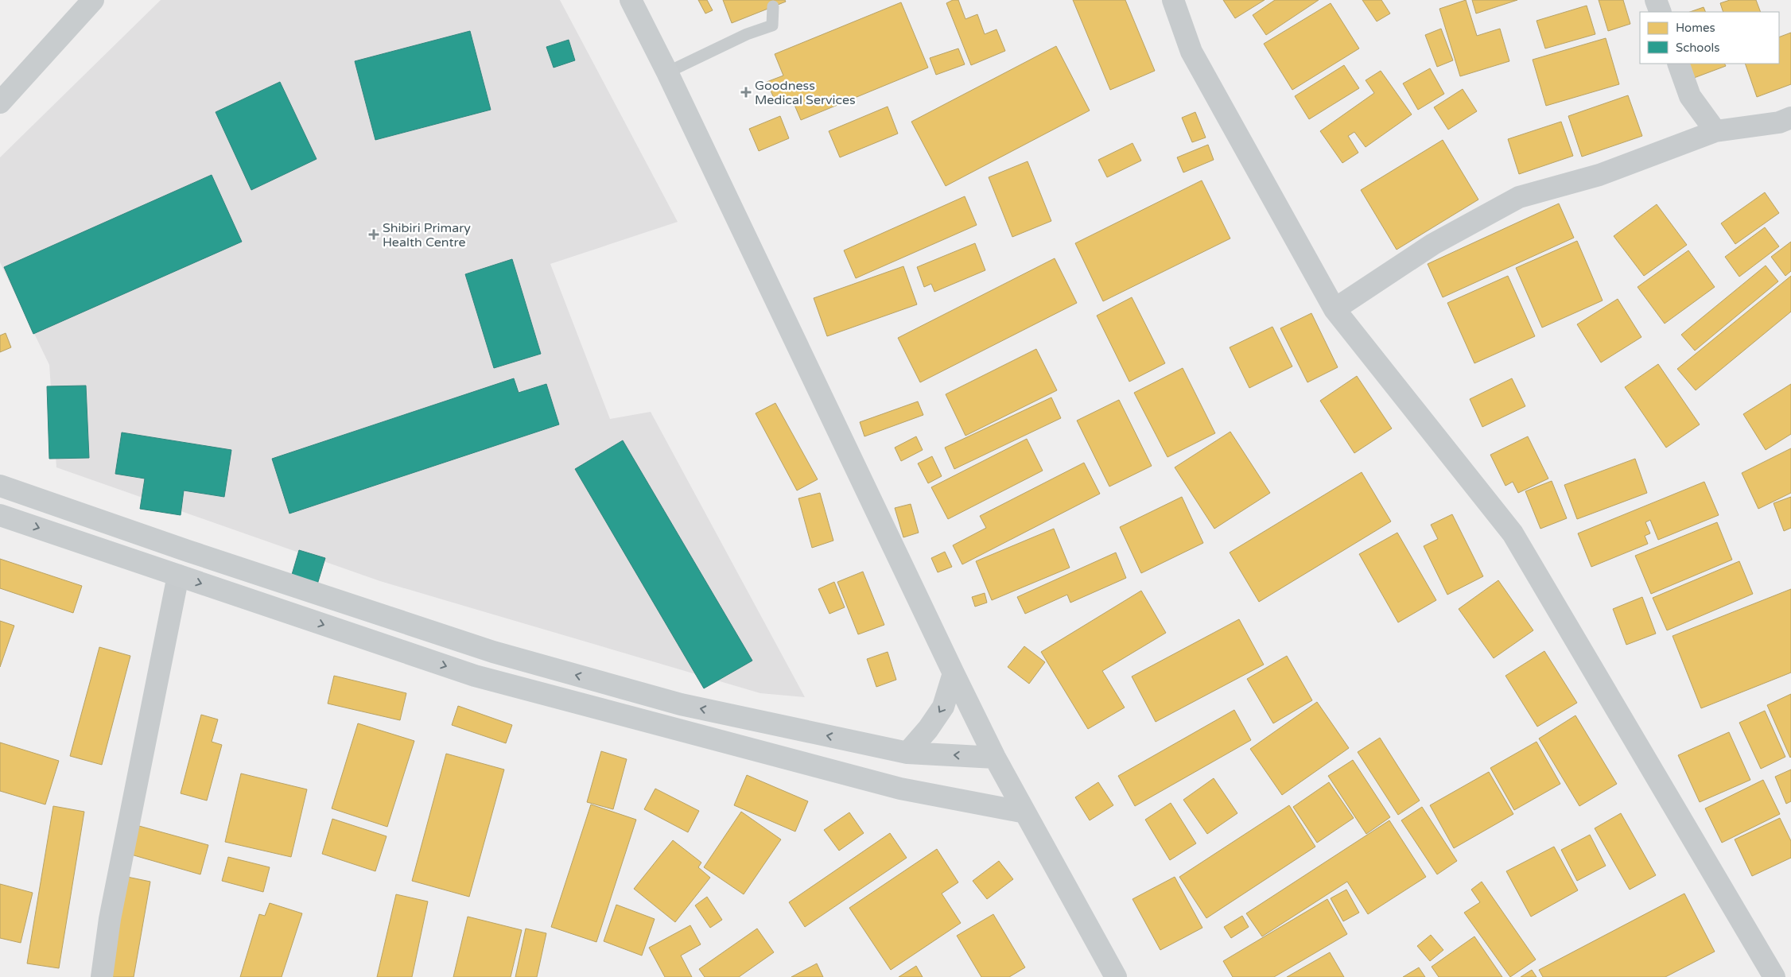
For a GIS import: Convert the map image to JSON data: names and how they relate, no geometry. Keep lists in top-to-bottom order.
{
  "places": {
    "health": ["Goodness Medical Services", "Shibiri Primary Health Centre"]
  },
  "legend": ["Homes", "Schools"]
}
